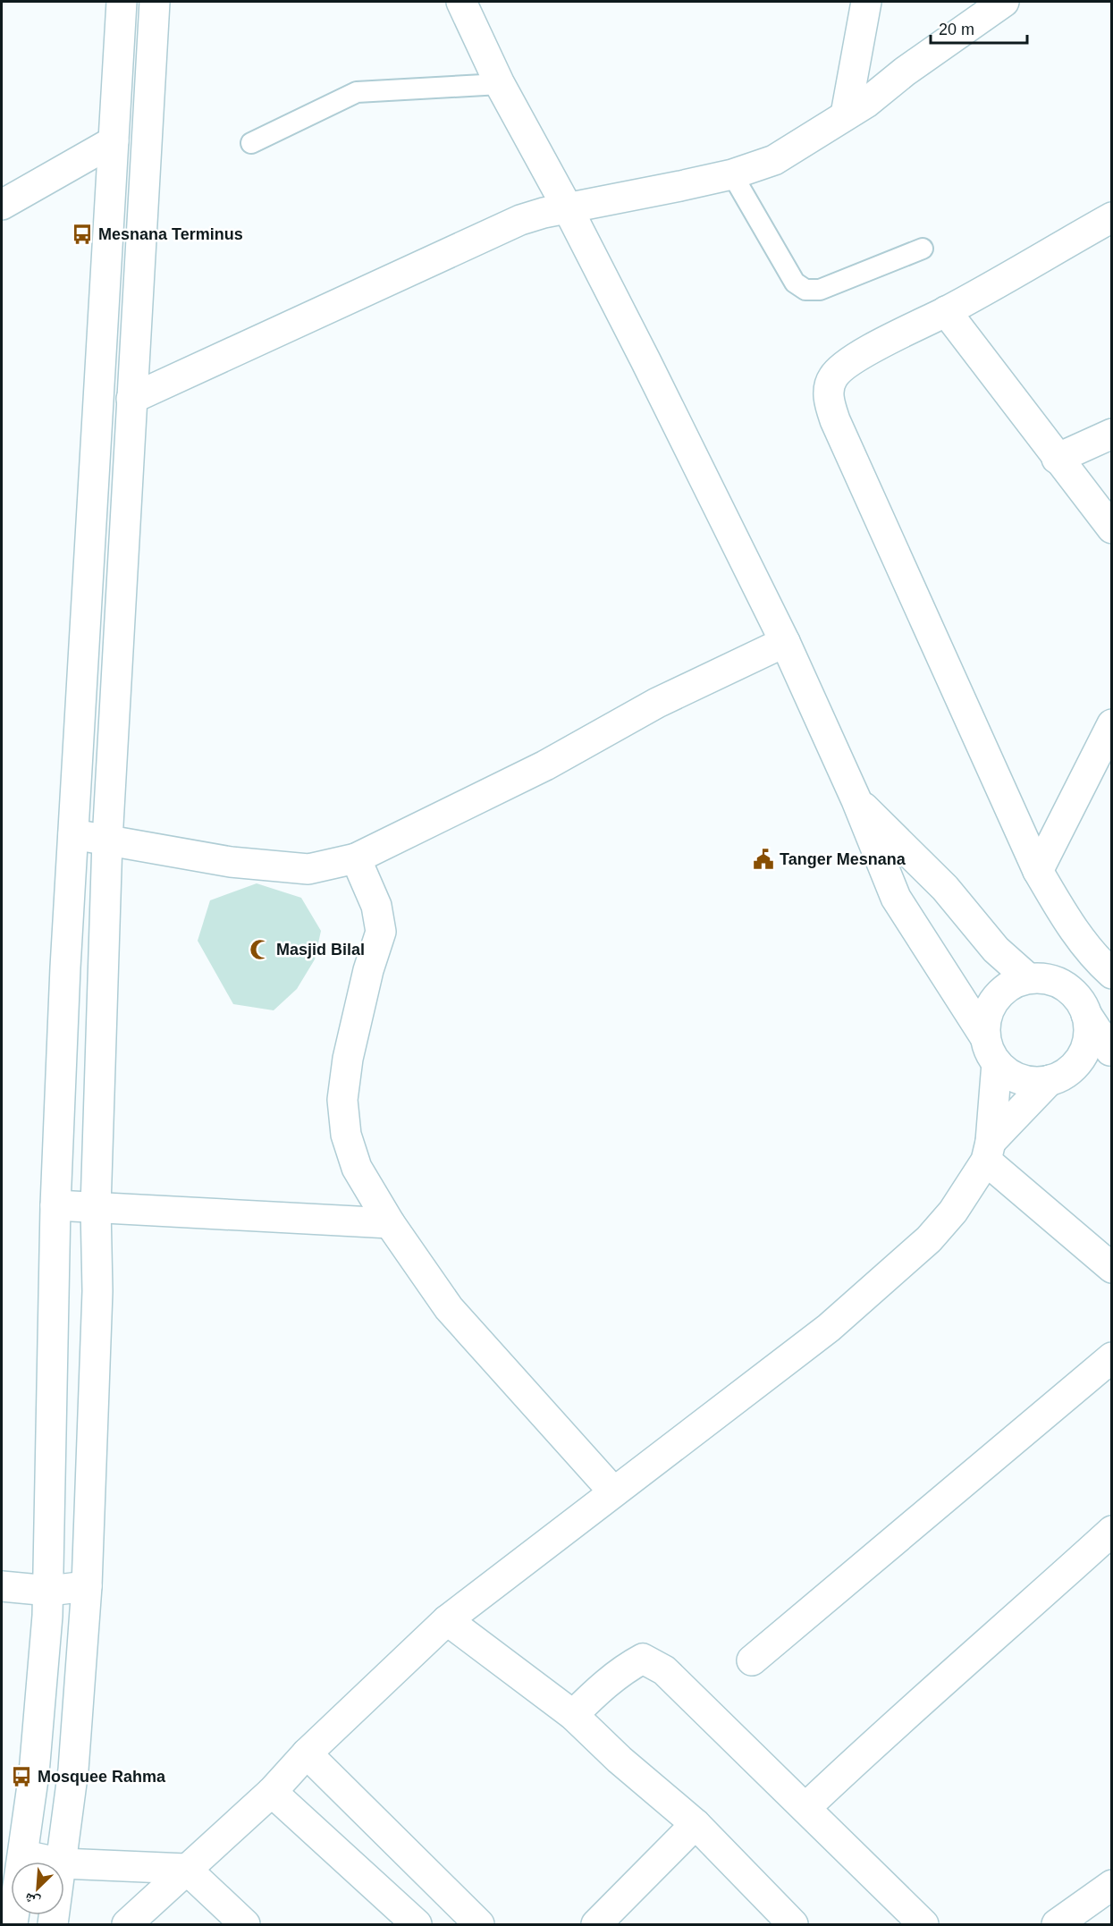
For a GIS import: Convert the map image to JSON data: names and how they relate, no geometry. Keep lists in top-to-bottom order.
{
  "places": {
    "bus stop": ["Mesnana Terminus", "Mosquee Rahma"],
    "public building": ["Tanger Mesnana"],
    "mosque": ["Masjid Bilal"]
  },
  "scale_bar": "20 m",
  "north": "bottom left"
}
